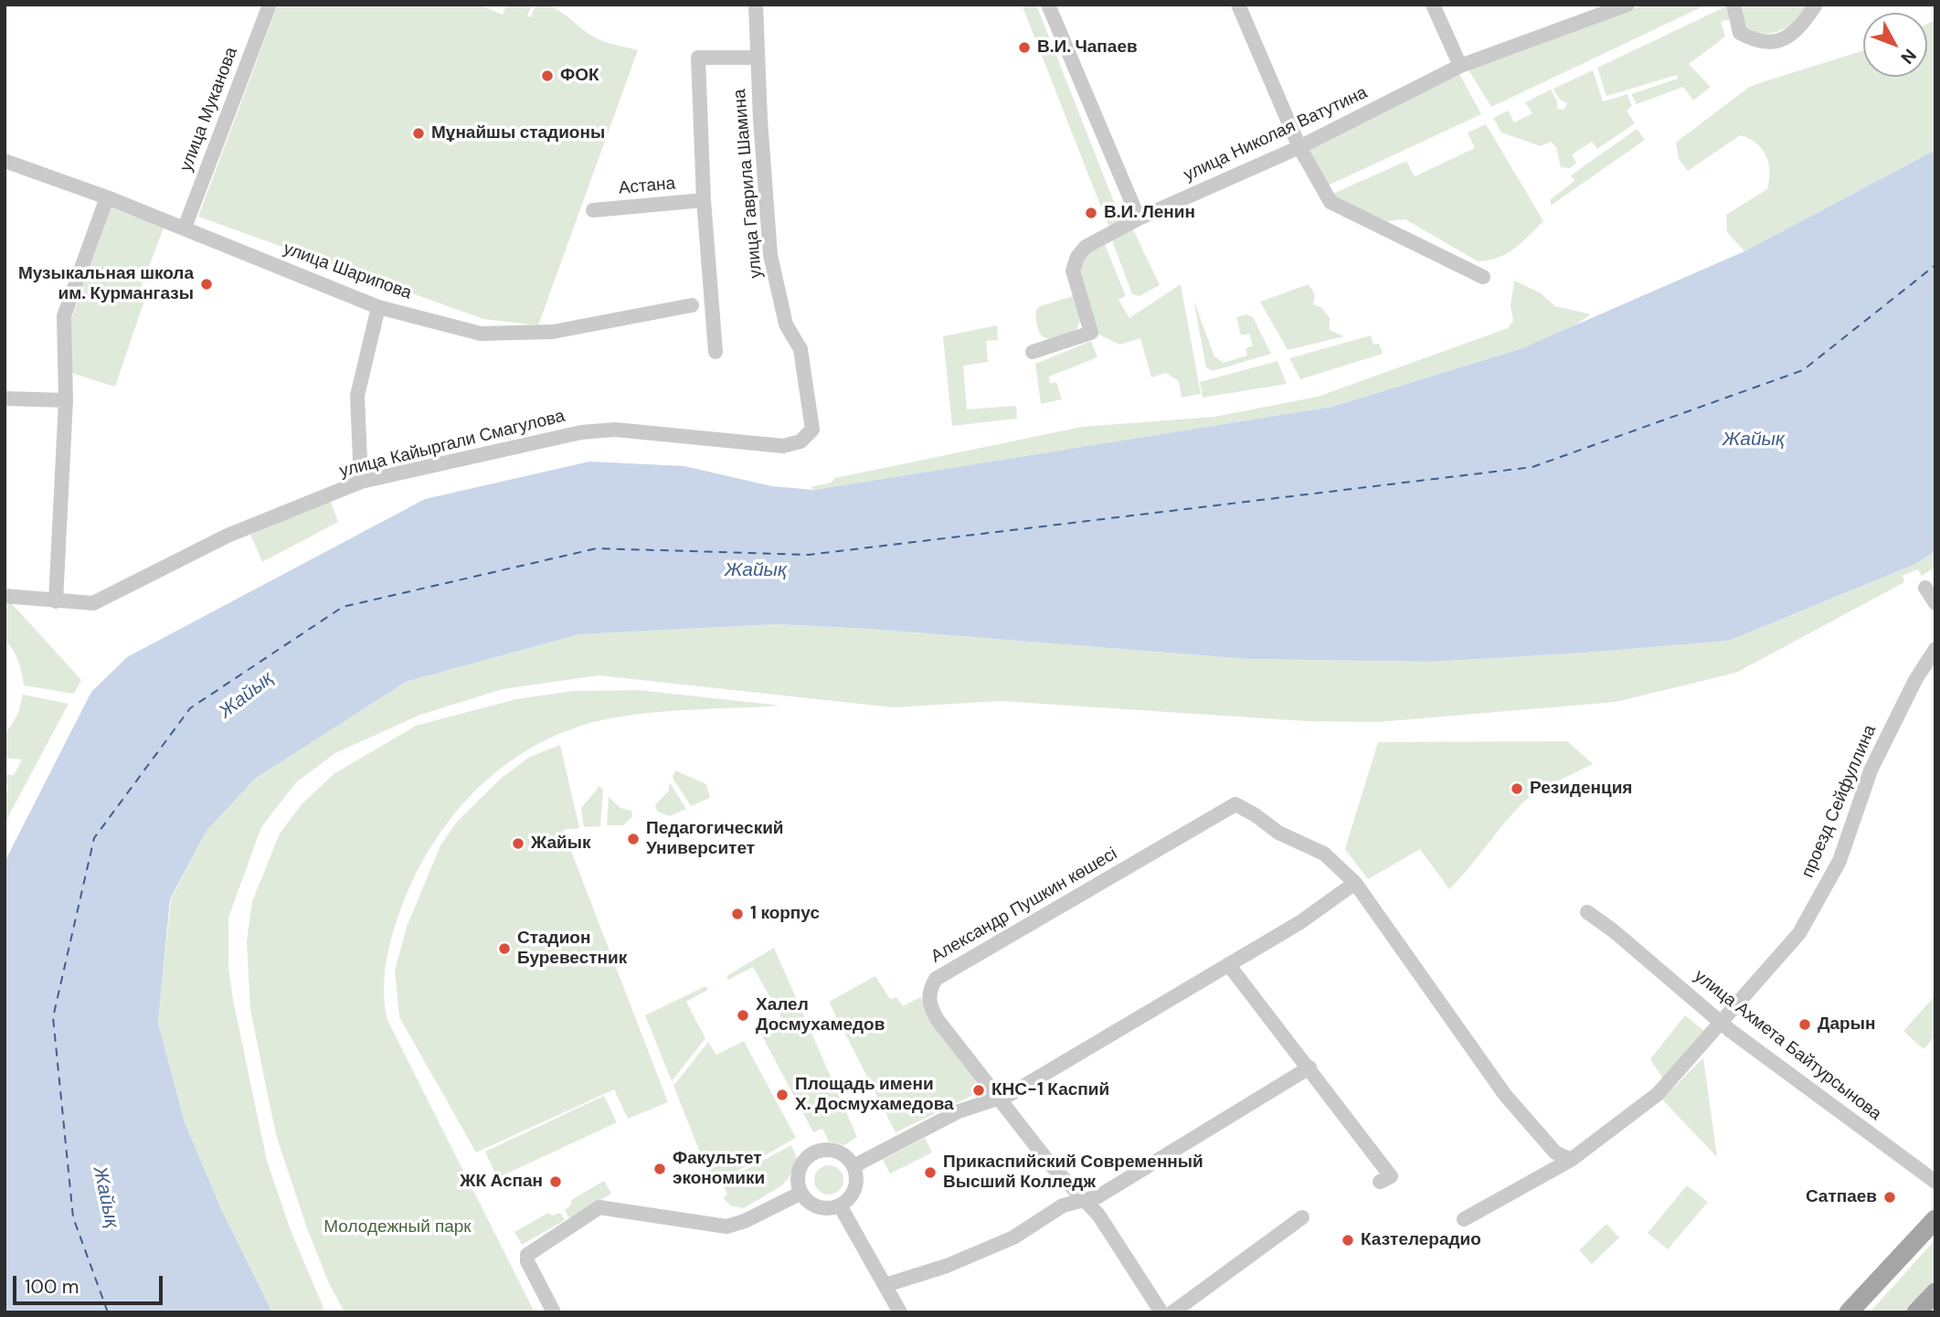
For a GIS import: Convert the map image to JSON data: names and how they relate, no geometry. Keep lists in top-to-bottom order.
{
  "streets": {
    "street": [
      "улица Муканова",
      "улица Николая Ватутина",
      "улица Гаврила Шамина",
      "Астана",
      "улица Шарипова",
      "улица Кайыргали Смагулова",
      "проезд Сейфуллина",
      "Александр Пушкин көшесі",
      "улица Ахмета Байтурсынова"
    ]
  },
  "crossings": [
    ["улица Муканова", "улица Шарипова"],
    ["улица Гаврила Шамина", "улица Кайыргали Смагулова"],
    ["проезд Сейфуллина", "улица Ахмета Байтурсынова"]
  ],
  "water": ["Жайық"],
  "parks": ["Молодежный парк"],
  "places": [
    "В.И. Чапаев",
    "ФОК",
    "Мұнайшы стадионы",
    "В.И. Ленин",
    "Музыкальная школа им. Курмангазы",
    "Резиденция",
    "Педагогический Университет",
    "Жайык",
    "1 корпус",
    "Стадион Буревестник",
    "Халел Досмухамедов",
    "Дарын",
    "КНС-1 Каспий",
    "Площадь имени Х. Досмухамедова",
    "Факультет экономики",
    "Прикаспийский Современный Высший Колледж",
    "ЖК Аспан",
    "Сатпаев",
    "Казтелерадио"
  ],
  "scale_bar": "100 m",
  "north": "bottom right"
}
